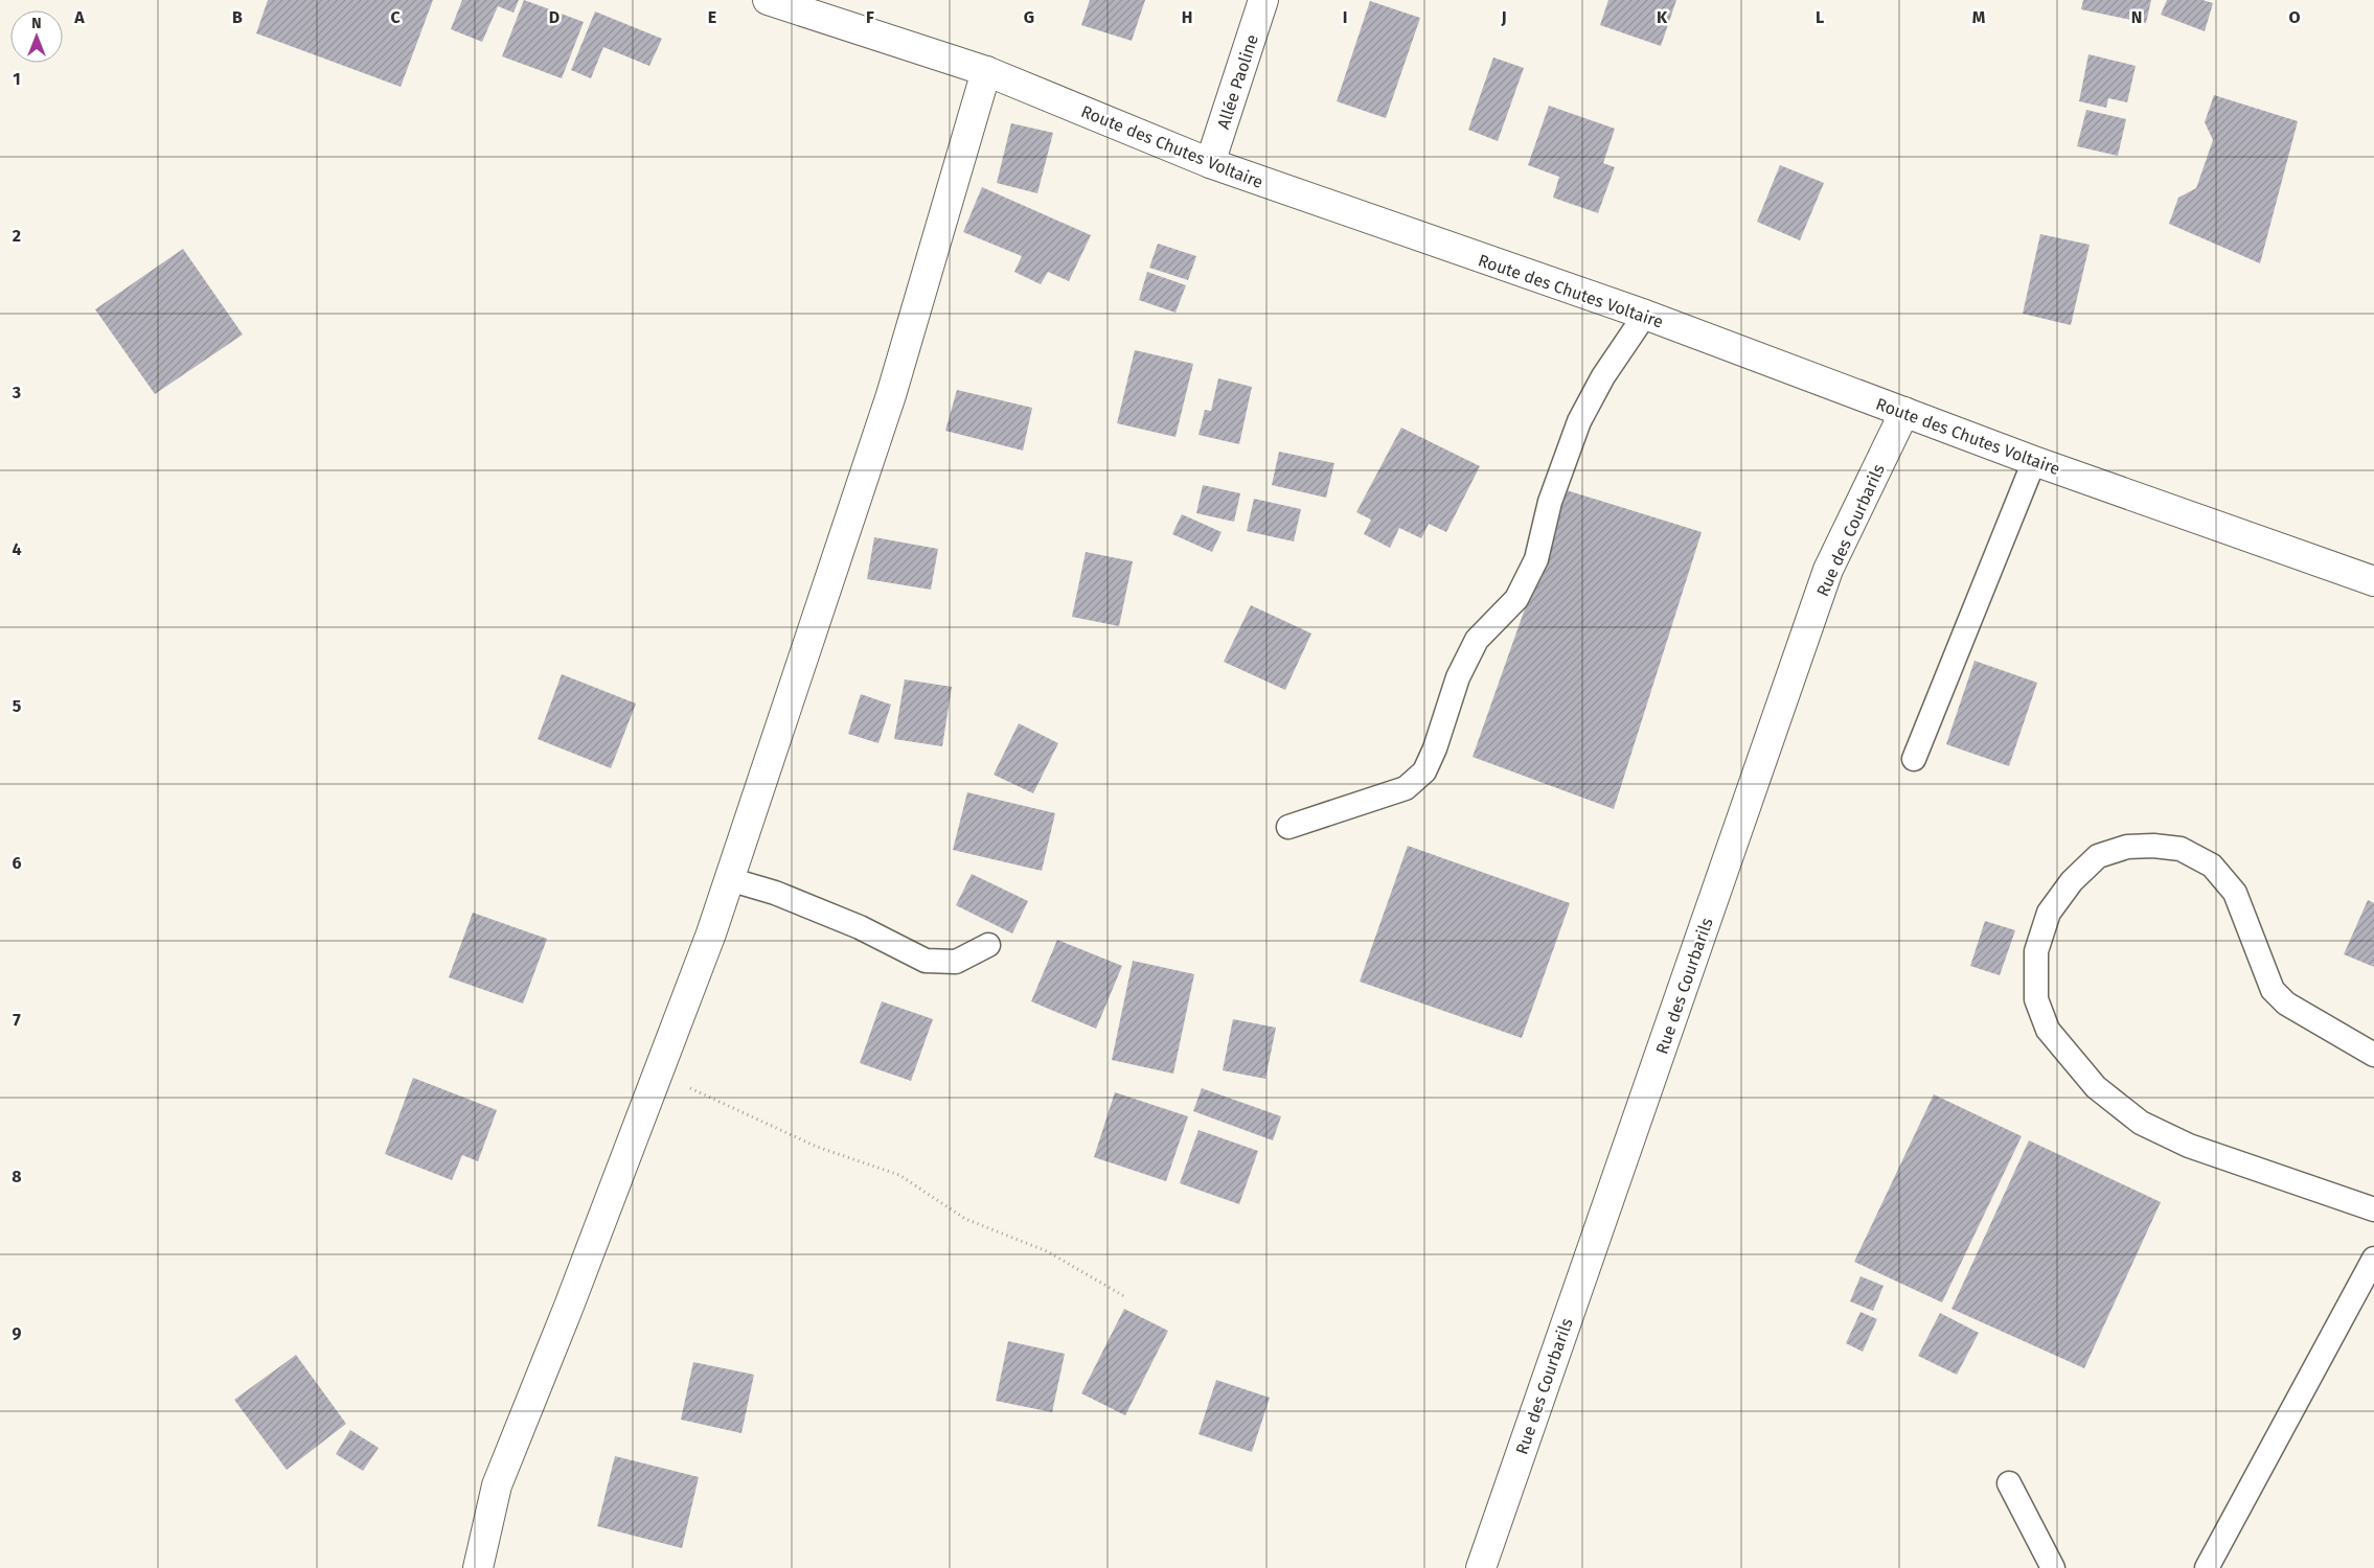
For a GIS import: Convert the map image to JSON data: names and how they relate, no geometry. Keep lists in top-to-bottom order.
{
  "streets": {
    "street": ["Allée Paoline", "Route des Chutes Voltaire", "Rue des Courbarils"]
  },
  "crossings": [
    ["Allée Paoline", "Route des Chutes Voltaire"],
    ["Route des Chutes Voltaire", "Rue des Courbarils"]
  ],
  "north": "top",
  "grid": {
    "columns": [
      "A",
      "B",
      "C",
      "D",
      "E",
      "F",
      "G",
      "H",
      "I",
      "J",
      "K",
      "L",
      "M",
      "N",
      "O"
    ],
    "rows": [
      "1",
      "2",
      "3",
      "4",
      "5",
      "6",
      "7",
      "8",
      "9"
    ]
  }
}
